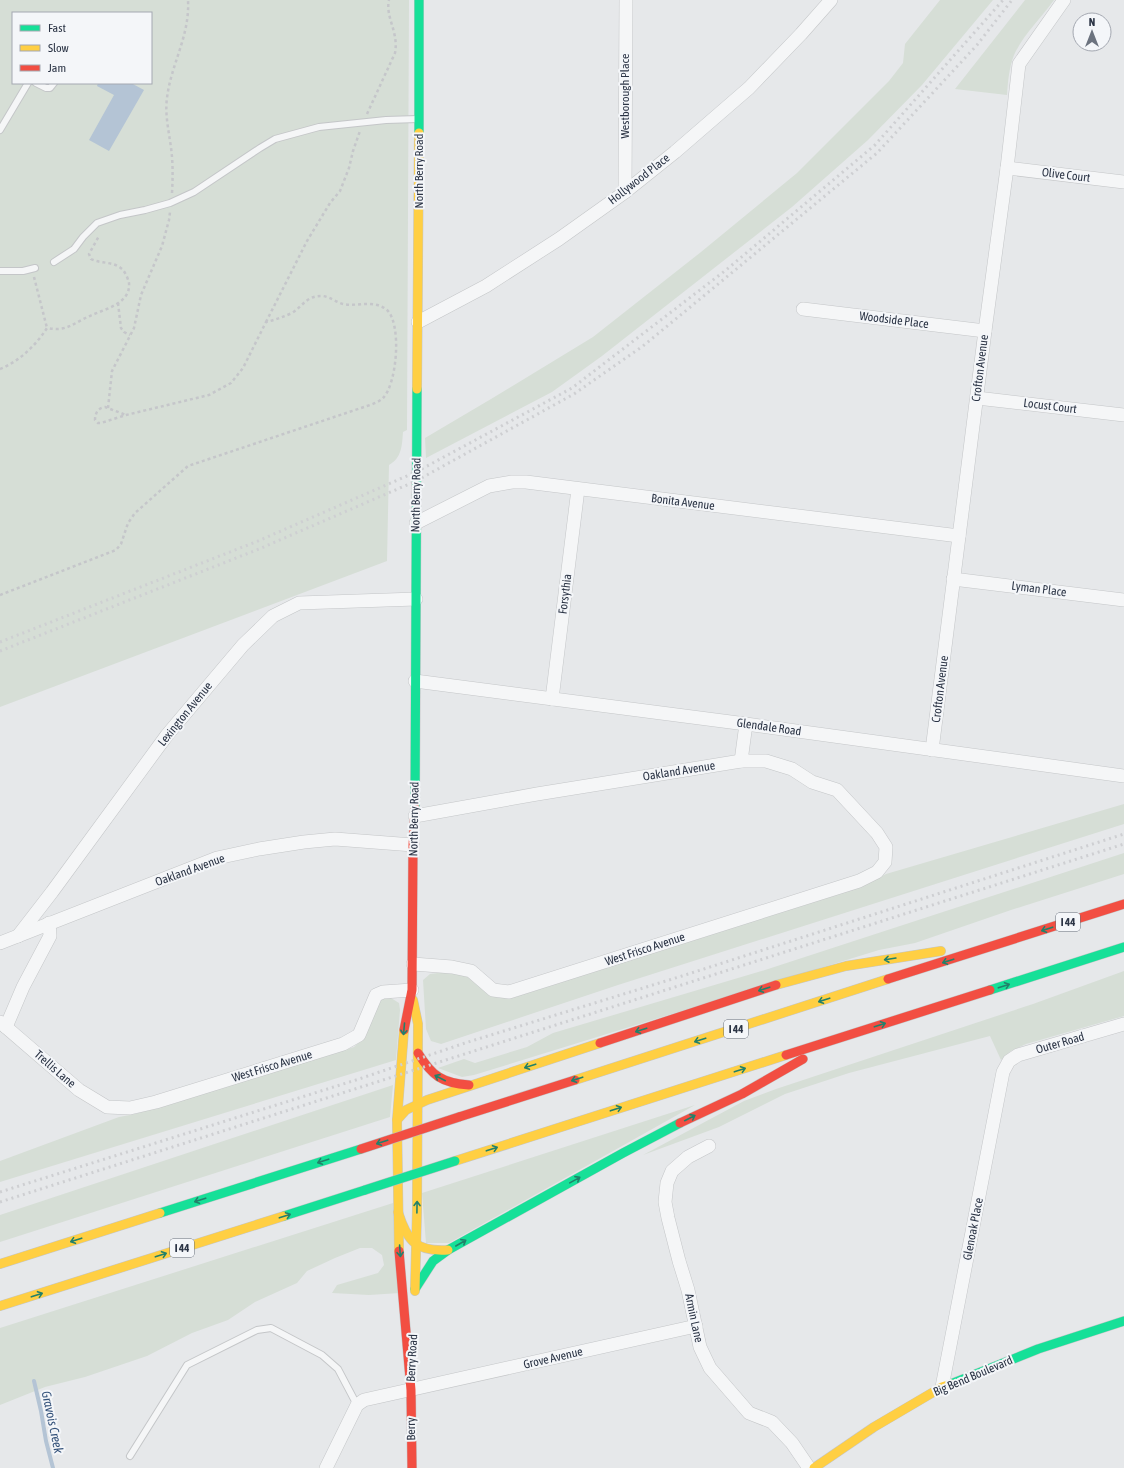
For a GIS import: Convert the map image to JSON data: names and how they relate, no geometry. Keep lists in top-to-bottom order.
{
  "streets": {
    "main road": [
      "North Berry Road",
      "I 44",
      "Berry Road",
      "Big Bend Boulevard",
      "Berry"
    ],
    "street": [
      "Westborough Place",
      "Olive Court",
      "Hollywood Place",
      "Woodside Place",
      "Crofton Avenue",
      "Locust Court",
      "Bonita Avenue",
      "Lyman Place",
      "Forsythia",
      "Lexington Avenue",
      "Glendale Road",
      "Oakland Avenue",
      "West Frisco Avenue",
      "Outer Road",
      "Trellis Lane",
      "Glenoak Place",
      "Armin Lane",
      "Grove Avenue"
    ]
  },
  "crossings": [
    ["Westborough Place", "Hollywood Place"],
    ["North Berry Road", "Hollywood Place"],
    ["North Berry Road", "Bonita Avenue"],
    ["North Berry Road", "Lexington Avenue"],
    ["North Berry Road", "Glendale Road"],
    ["North Berry Road", "Oakland Avenue"],
    ["North Berry Road", "West Frisco Avenue"],
    ["North Berry Road", "Berry Road"],
    ["Olive Court", "Crofton Avenue"],
    ["Woodside Place", "Crofton Avenue"],
    ["Crofton Avenue", "Locust Court"],
    ["Crofton Avenue", "Bonita Avenue"],
    ["Crofton Avenue", "Lyman Place"],
    ["Crofton Avenue", "Glendale Road"],
    ["Bonita Avenue", "Forsythia"],
    ["Forsythia", "Glendale Road"],
    ["Lexington Avenue", "Oakland Avenue"],
    ["Oakland Avenue", "West Frisco Avenue"],
    ["Oakland Avenue", "Trellis Lane"],
    ["West Frisco Avenue", "Trellis Lane"],
    ["Outer Road", "Glenoak Place"],
    ["Glenoak Place", "Big Bend Boulevard"],
    ["Armin Lane", "Grove Avenue"],
    ["Berry Road", "Grove Avenue"],
    ["Berry Road", "Berry"],
    ["Grove Avenue", "Berry"]
  ],
  "water": ["Gravois Creek"],
  "legend": ["Fast", "Slow", "Jam"],
  "north": "top"
}
